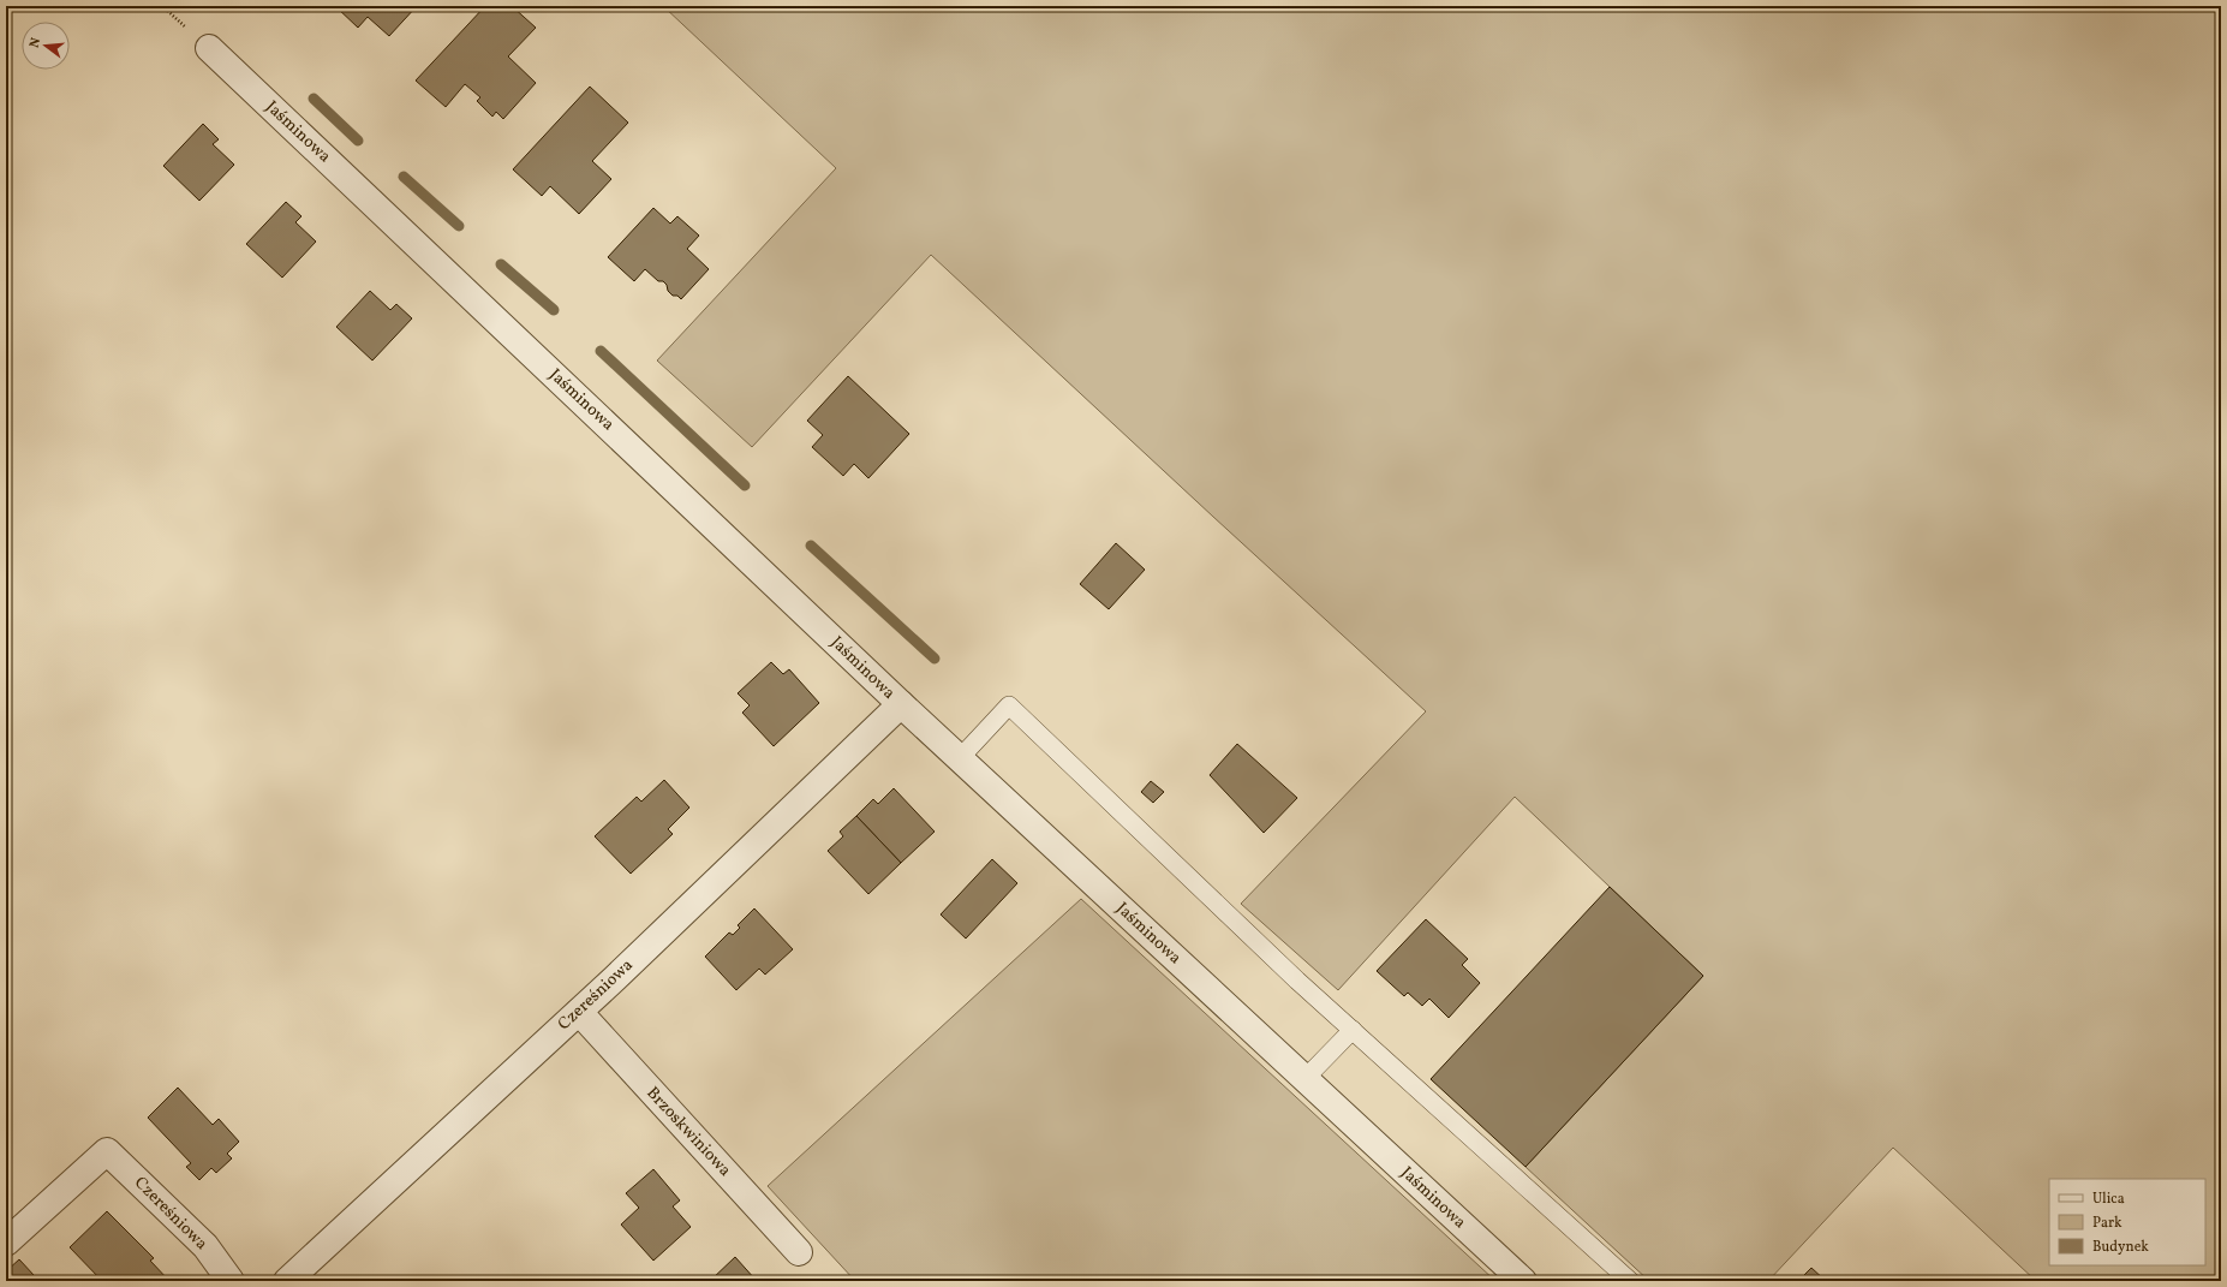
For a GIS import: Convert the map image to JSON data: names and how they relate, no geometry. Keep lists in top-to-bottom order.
{
  "streets": {
    "street": ["Jaśminowa", "Czereśniowa", "Brzoskwiniowa"]
  },
  "crossings": [
    ["Jaśminowa", "Czereśniowa"],
    ["Czereśniowa", "Brzoskwiniowa"]
  ],
  "legend": ["Ulica", "Park", "Budynek"],
  "north": "left"
}
